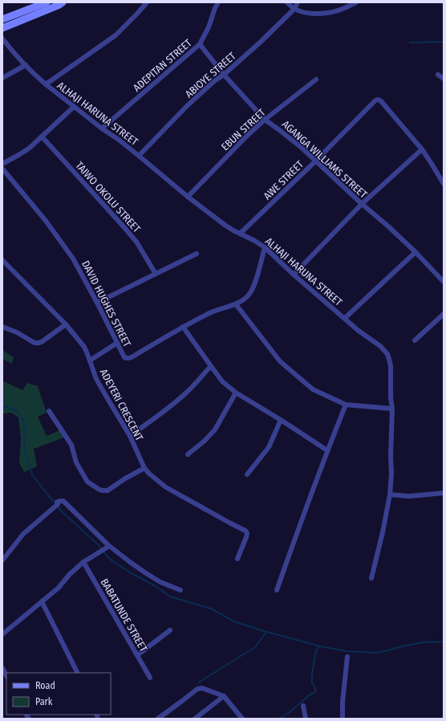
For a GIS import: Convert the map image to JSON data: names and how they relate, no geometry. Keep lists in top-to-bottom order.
{
  "streets": {
    "street": [
      "ADEPITAN STREET",
      "ABIOYE STREET",
      "ALHAJI HARUNA STREET",
      "EBUN STREET",
      "AGANGA WILLIAMS STREET",
      "AWE STREET",
      "TAIWO OKOLU STREET",
      "DAVID HUGHES STREET",
      "ADEYERI CRESCENT",
      "BABATUNDE STREET"
    ]
  },
  "crossings": [
    ["ADEPITAN STREET", "ALHAJI HARUNA STREET"],
    ["ADEPITAN STREET", "AGANGA WILLIAMS STREET"],
    ["ABIOYE STREET", "ALHAJI HARUNA STREET"],
    ["ABIOYE STREET", "AGANGA WILLIAMS STREET"],
    ["ALHAJI HARUNA STREET", "EBUN STREET"],
    ["ALHAJI HARUNA STREET", "AWE STREET"],
    ["ALHAJI HARUNA STREET", "DAVID HUGHES STREET"],
    ["EBUN STREET", "AGANGA WILLIAMS STREET"],
    ["AGANGA WILLIAMS STREET", "AWE STREET"]
  ],
  "legend": ["Road", "Park"]
}
